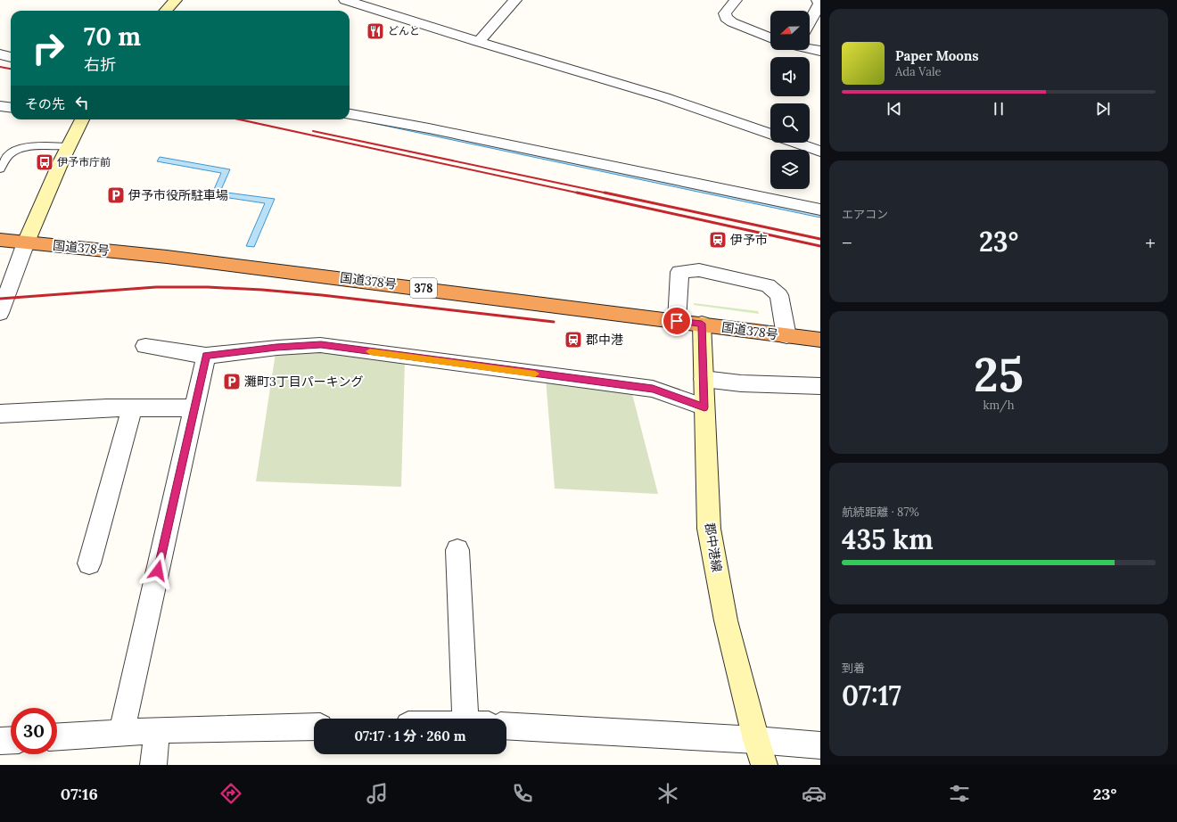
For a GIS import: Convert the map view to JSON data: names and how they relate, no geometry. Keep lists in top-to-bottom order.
{
  "streets": {
    "highway": ["国道378号", "378"],
    "main road": ["郡中港線"]
  },
  "crossings": [
    ["国道378号", "郡中港線"]
  ],
  "places": {
    "restaurant": ["どんと"],
    "bus stop": ["伊予市庁前"],
    "parking": ["伊予市役所駐車場", "灘町3丁目パーキング"],
    "station": ["伊予市", "郡中港"]
  },
  "north": "left",
  "page": {
    "turn": ["70 m", "右折"],
    "song": ["Paper Moons", "Ada Vale"],
    "then": "その先",
    "tile": [
      "エアコン",
      ["25", "km/h"],
      ["航続距離 · 87%", "435 km"],
      ["到着", "07:17"]
    ],
    "heat": ["−", "23°", "+"],
    "limit": "30",
    "trip": "07:17 · 1 分 · 260 m",
    "tabs": ["07:16", "23°"]
  }
}
